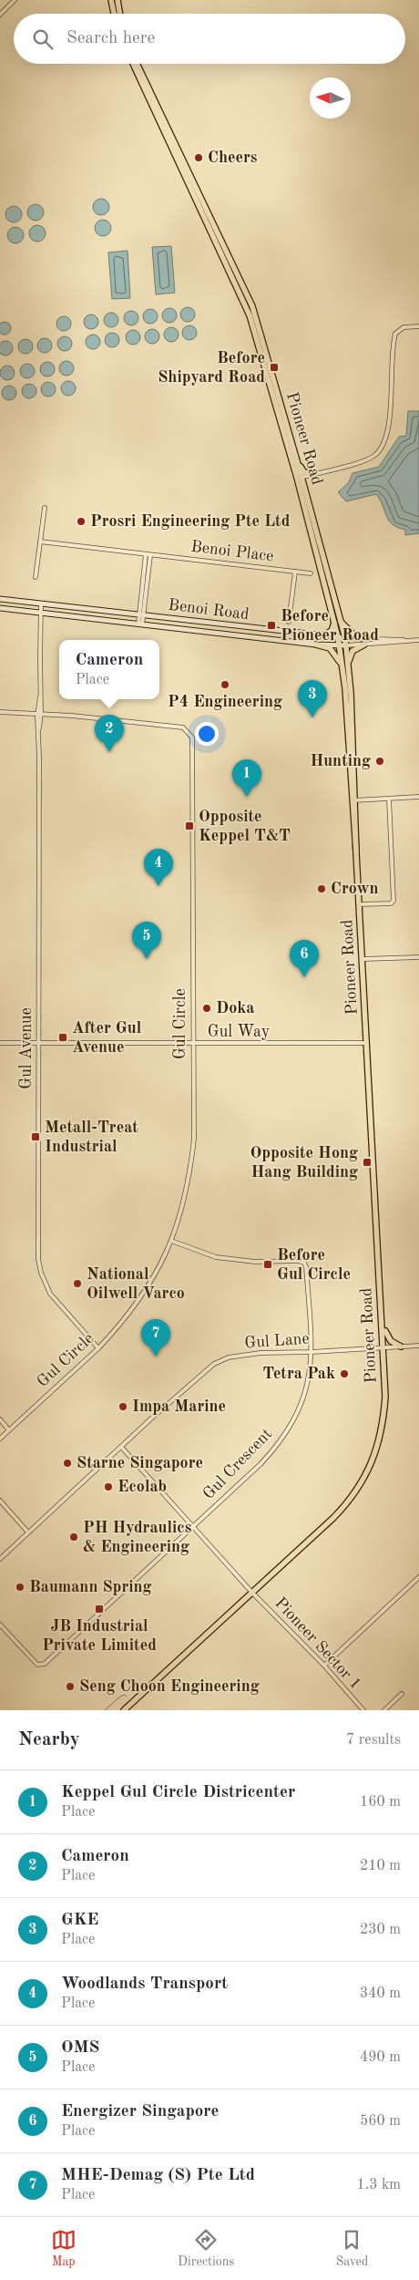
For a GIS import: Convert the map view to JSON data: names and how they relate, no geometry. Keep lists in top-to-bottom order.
{
  "streets": {
    "main road": ["Pioneer Road", "Benoi Road"],
    "street": [
      "Benoi Place",
      "Gul Circle",
      "Gul Way",
      "Gul Avenue",
      "Gul Lane",
      "Gul Crescent",
      "Pioneer Sector 1"
    ]
  },
  "crossings": [
    ["Pioneer Road", "Benoi Road"],
    ["Pioneer Road", "Gul Way"],
    ["Pioneer Road", "Gul Lane"],
    ["Pioneer Road", "Pioneer Sector 1"],
    ["Benoi Road", "Gul Avenue"],
    ["Gul Circle", "Gul Way"],
    ["Gul Circle", "Gul Avenue"],
    ["Gul Circle", "Gul Crescent"],
    ["Gul Way", "Gul Avenue"],
    ["Gul Lane", "Gul Crescent"]
  ],
  "places": {
    "other": [
      "Cheers",
      "Prosri Engineering Pte Ltd",
      "P4 Engineering",
      "Hunting",
      "Crown",
      "Doka",
      "National Oilwell Varco",
      "Tetra Pak",
      "Impa Marine",
      "Starne Singapore",
      "Ecolab",
      "PH Hydraulics & Engineering",
      "Baumann Spring",
      "Seng Choon Engineering"
    ],
    "transit": [
      "Before Shipyard Road",
      "Before Pioneer Road",
      "Opposite Keppel T&T",
      "After Gul Avenue",
      "Metall-Treat Industrial",
      "Opposite Hong Hang Building",
      "Before Gul Circle",
      "JB Industrial Private Limited"
    ]
  },
  "north": "left",
  "page": {
    "search": "Search here",
    "popup": ["Cameron", "Place"],
    "pins": [
      "3",
      "2",
      "1",
      "4",
      "5",
      "6",
      "7"
    ],
    "heading": ["Nearby", "7 results"],
    "list": [
      {
        "mark": "1",
        "name": "Keppel Gul Circle Districenter",
        "note": "Place",
        "value": "160 m"
      },
      {
        "mark": "2",
        "name": "Cameron",
        "note": "Place",
        "value": "210 m"
      },
      {
        "mark": "3",
        "name": "GKE",
        "note": "Place",
        "value": "230 m"
      },
      {
        "mark": "4",
        "name": "Woodlands Transport",
        "note": "Place",
        "value": "340 m"
      },
      {
        "mark": "5",
        "name": "OMS",
        "note": "Place",
        "value": "490 m"
      },
      {
        "mark": "6",
        "name": "Energizer Singapore",
        "note": "Place",
        "value": "560 m"
      },
      {
        "mark": "7",
        "name": "MHE-Demag (S) Pte Ltd",
        "note": "Place",
        "value": "1.3 km"
      }
    ],
    "nav": ["Map", "Directions", "Saved"]
  }
}
